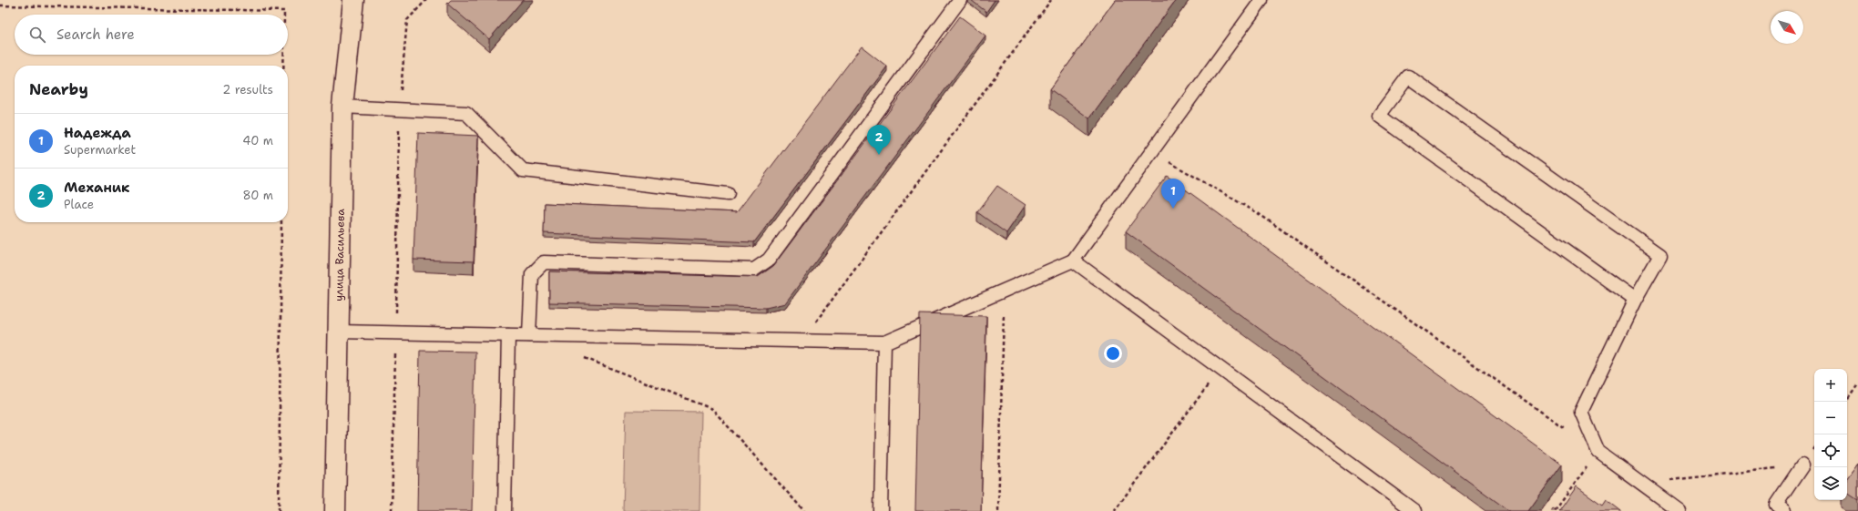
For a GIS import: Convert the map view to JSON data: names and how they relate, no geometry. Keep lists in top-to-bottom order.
{
  "streets": {
    "street": ["улица Васильева"]
  },
  "north": "bottom right",
  "page": {
    "search": "Search here",
    "heading": ["Nearby", "2 results"],
    "list": [
      {
        "mark": "1",
        "name": "Надежда",
        "note": "Supermarket",
        "value": "40 m"
      },
      {
        "mark": "2",
        "name": "Механик",
        "note": "Place",
        "value": "80 m"
      }
    ],
    "pins": ["2", "1"],
    "map_buttons": ["+", "−"]
  }
}
